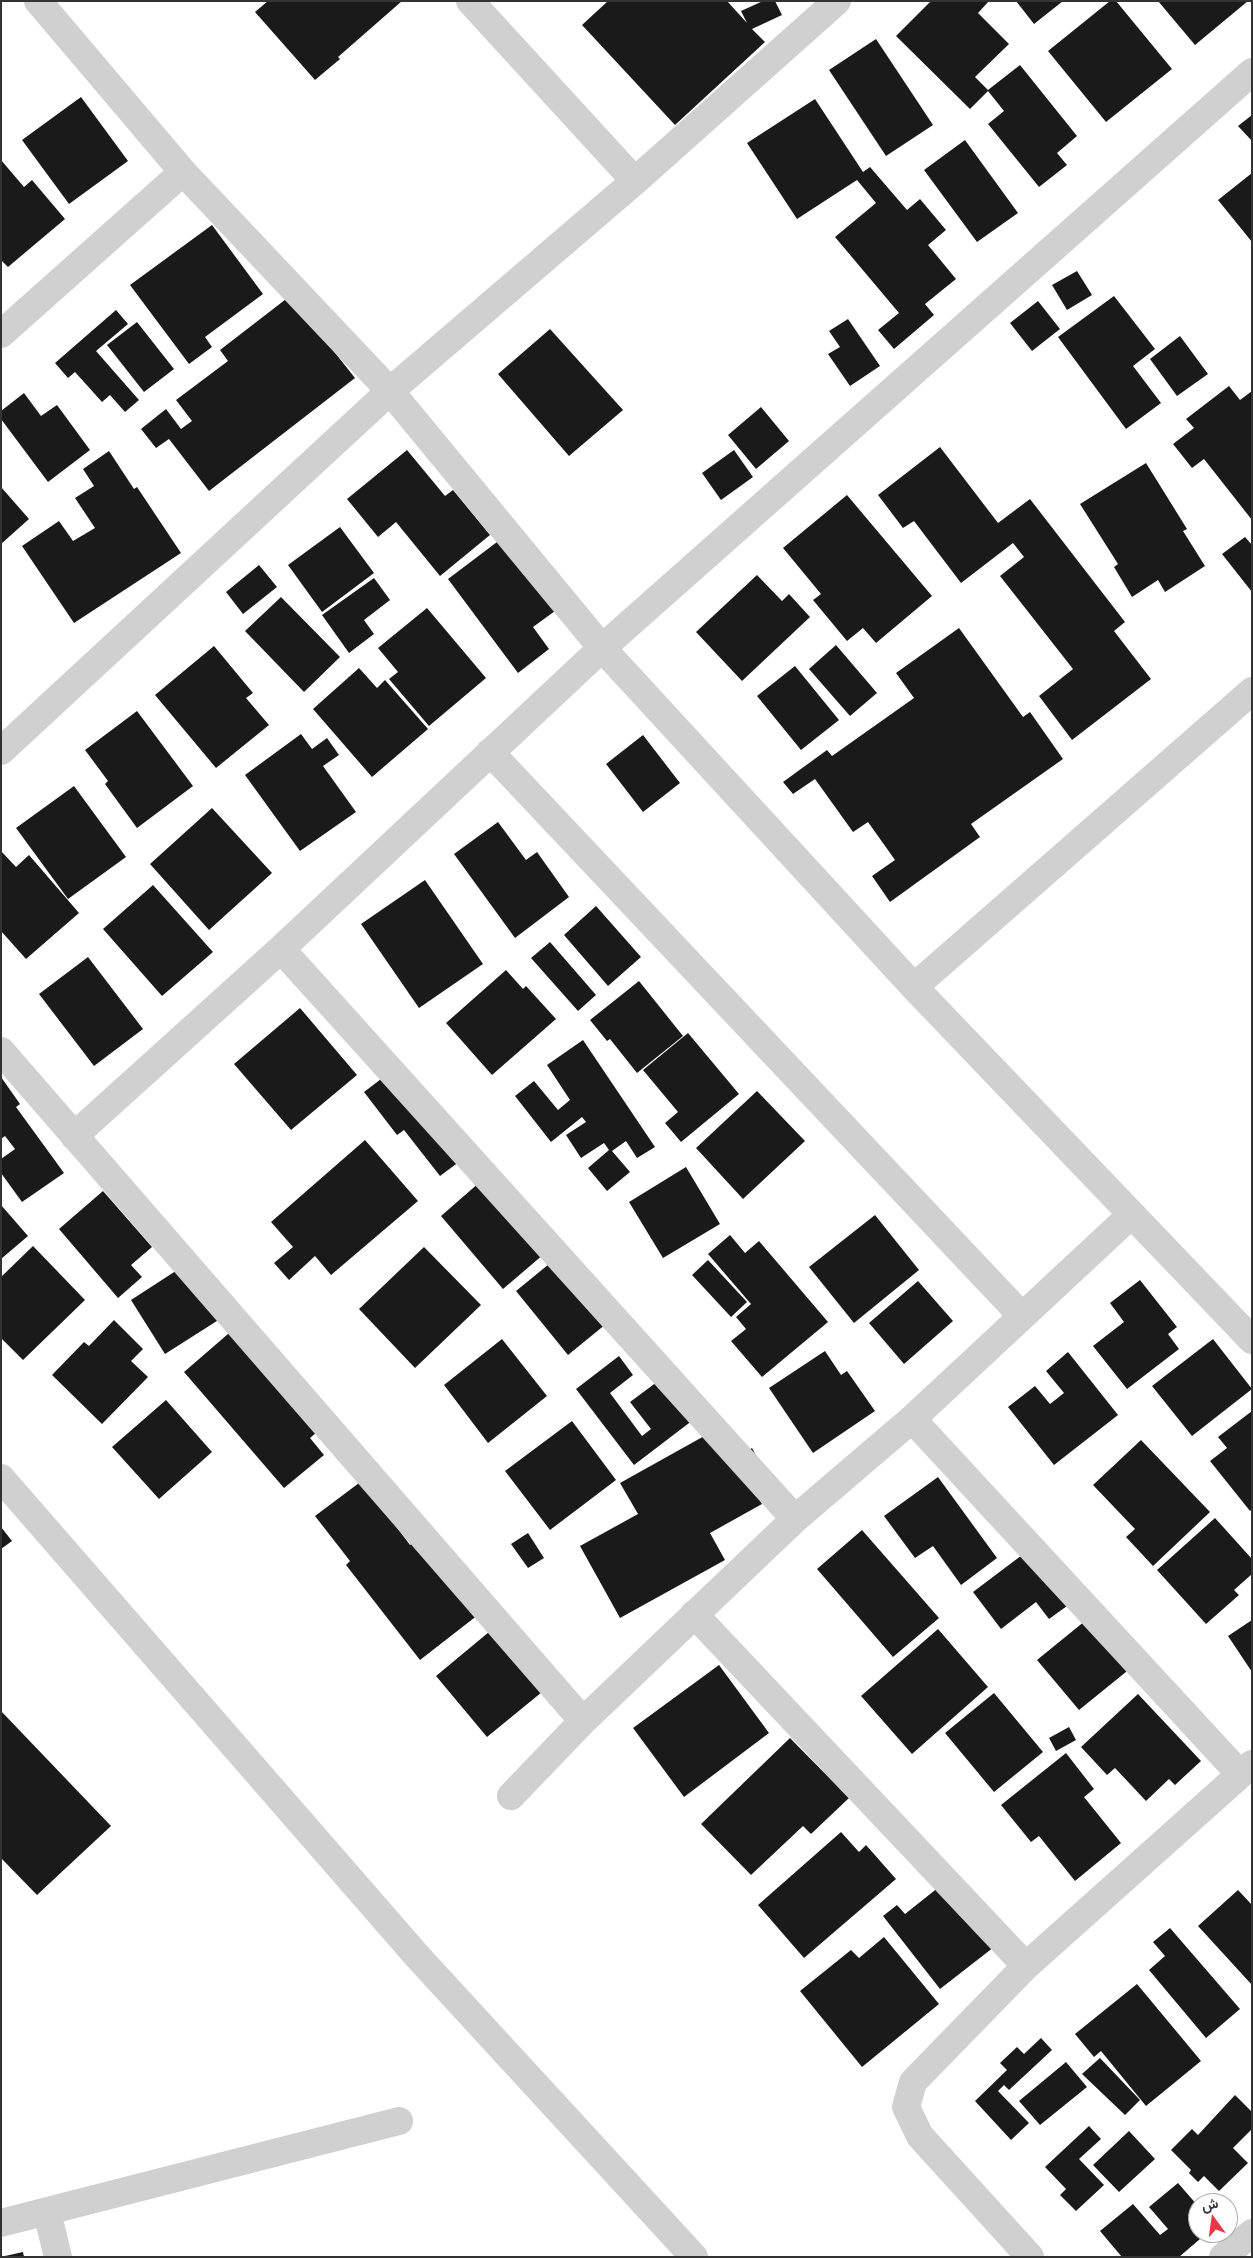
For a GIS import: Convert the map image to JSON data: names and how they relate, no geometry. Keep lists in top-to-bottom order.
{
  "north": "top"
}
